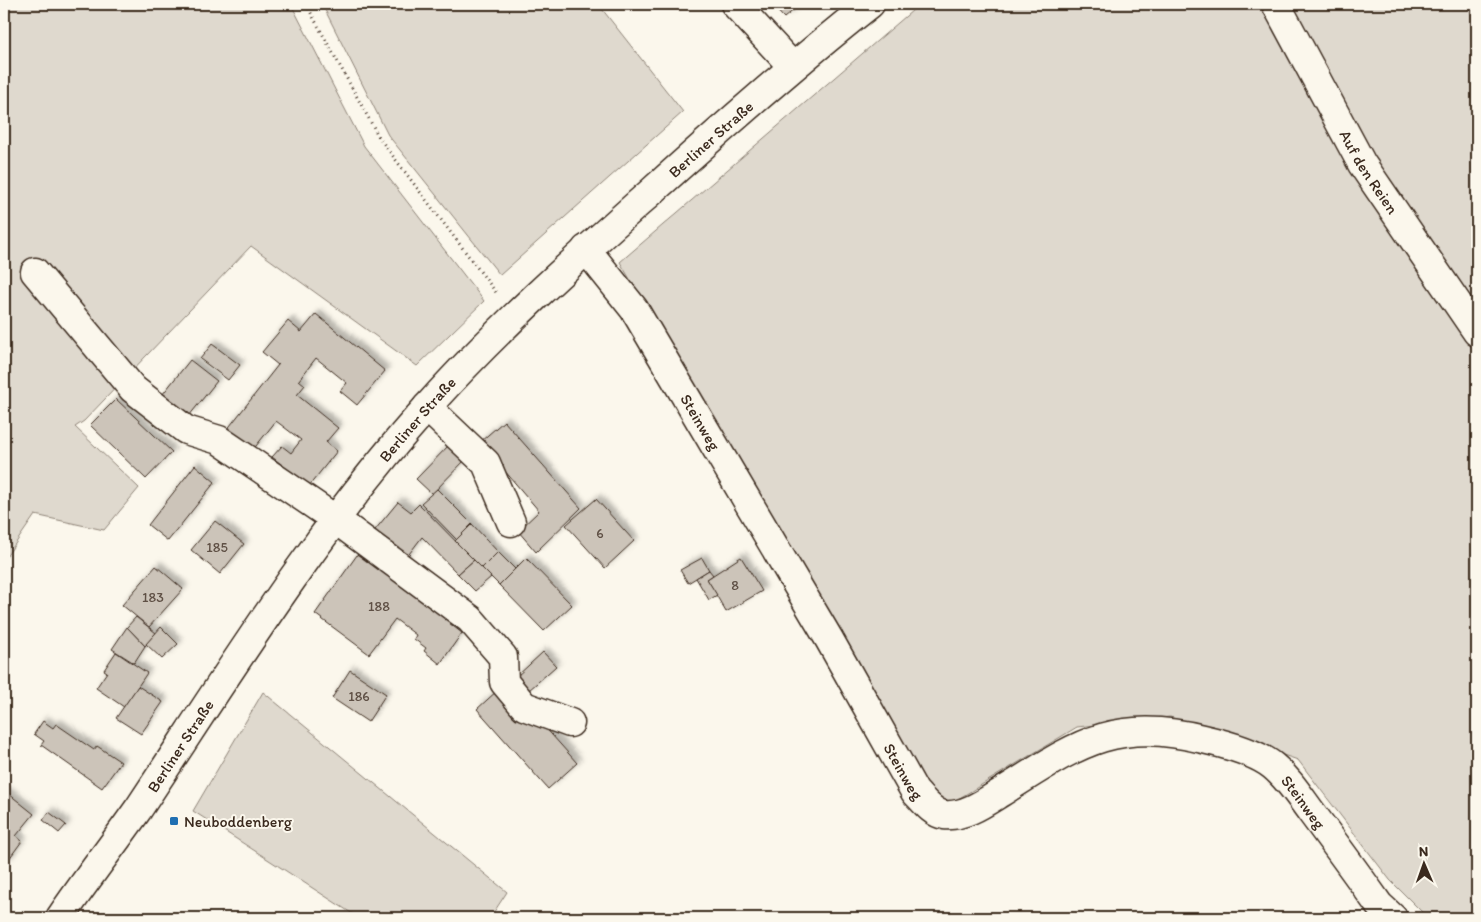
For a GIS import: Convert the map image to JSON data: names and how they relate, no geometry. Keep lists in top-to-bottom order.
{
  "streets": {
    "street": ["Berliner Straße", "Auf den Reien", "Steinweg"]
  },
  "crossings": [
    ["Berliner Straße", "Steinweg"]
  ],
  "places": {
    "transit": ["Neuboddenberg"]
  },
  "house_numbers": [
    "6",
    "185",
    "8",
    "183",
    "188",
    "186"
  ],
  "north": "top"
}
